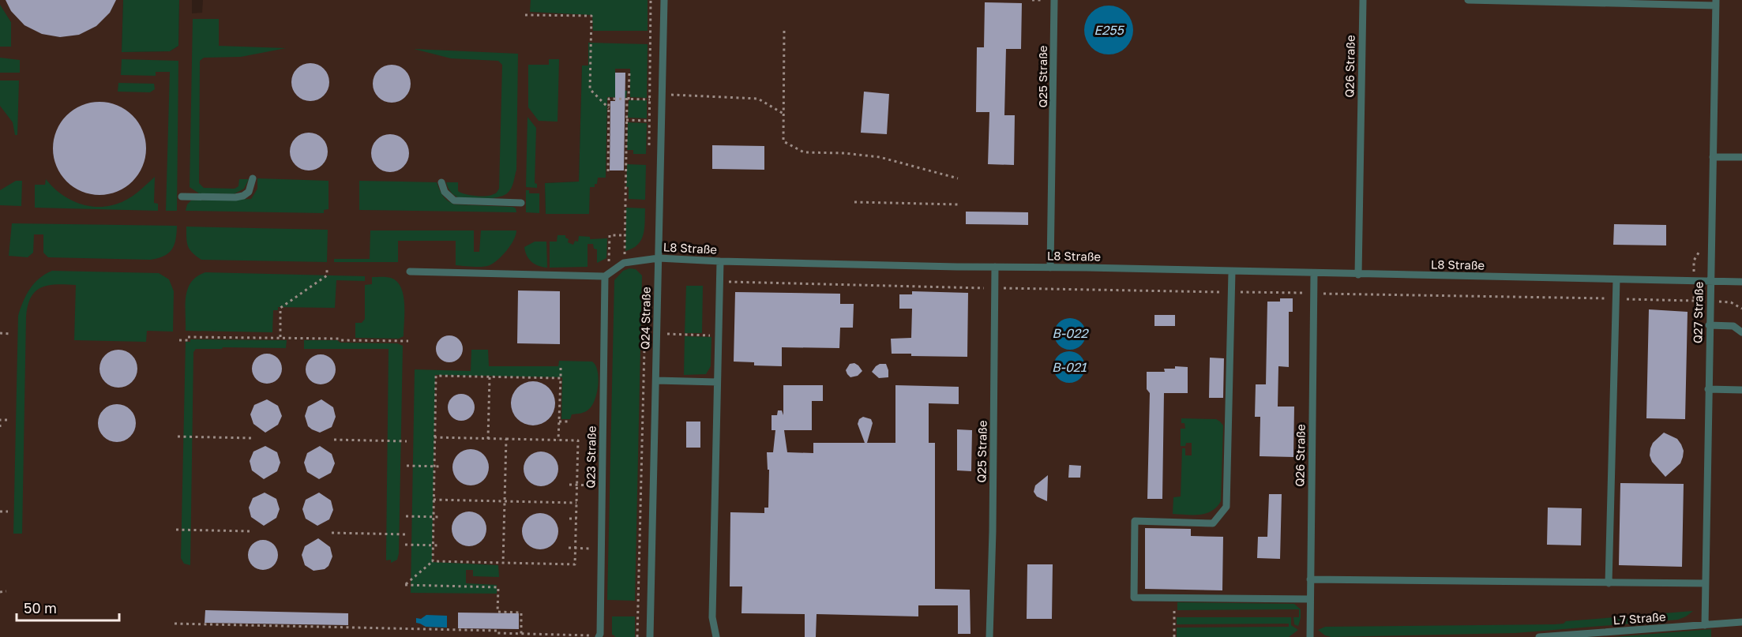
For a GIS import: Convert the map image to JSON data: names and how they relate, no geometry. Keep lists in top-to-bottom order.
{
  "streets": {
    "lane": [
      "Q26 Straße",
      "Q25 Straße",
      "L8 Straße",
      "Q27 Straße",
      "Q24 Straße",
      "Q23 Straße",
      "L7 Straße"
    ]
  },
  "crossings": [
    ["Q26 Straße", "L8 Straße"],
    ["Q25 Straße", "L8 Straße"],
    ["L8 Straße", "Q27 Straße"],
    ["L8 Straße", "Q24 Straße"],
    ["L8 Straße", "Q23 Straße"],
    ["Q27 Straße", "L7 Straße"]
  ],
  "water": ["E255", "B-022", "B-021"],
  "scale_bar": "50 m"
}
